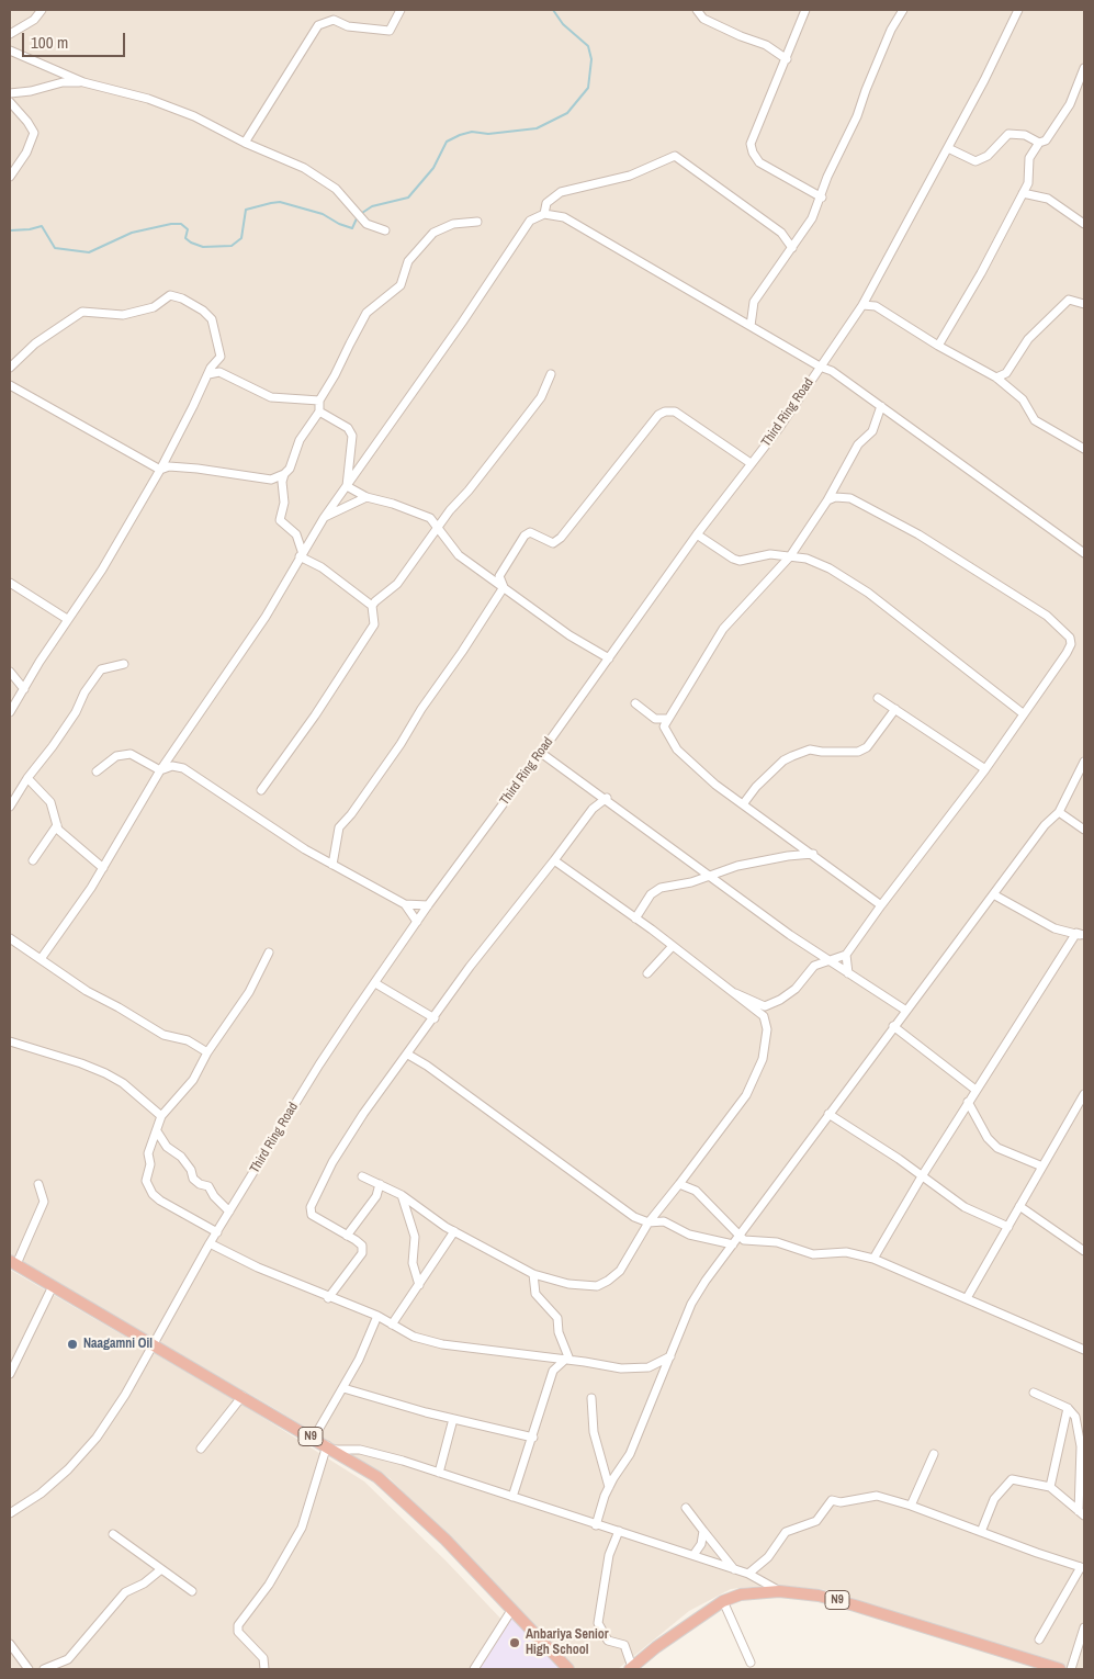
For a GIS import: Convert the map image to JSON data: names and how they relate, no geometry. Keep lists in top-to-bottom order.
{
  "streets": {
    "highway": ["N9"],
    "street": ["Third Ring Road"]
  },
  "crossings": [
    ["Third Ring Road", "N9"]
  ],
  "places": ["Naagamni Oil", "Anbariya Senior High School"],
  "scale_bar": "100 m"
}
